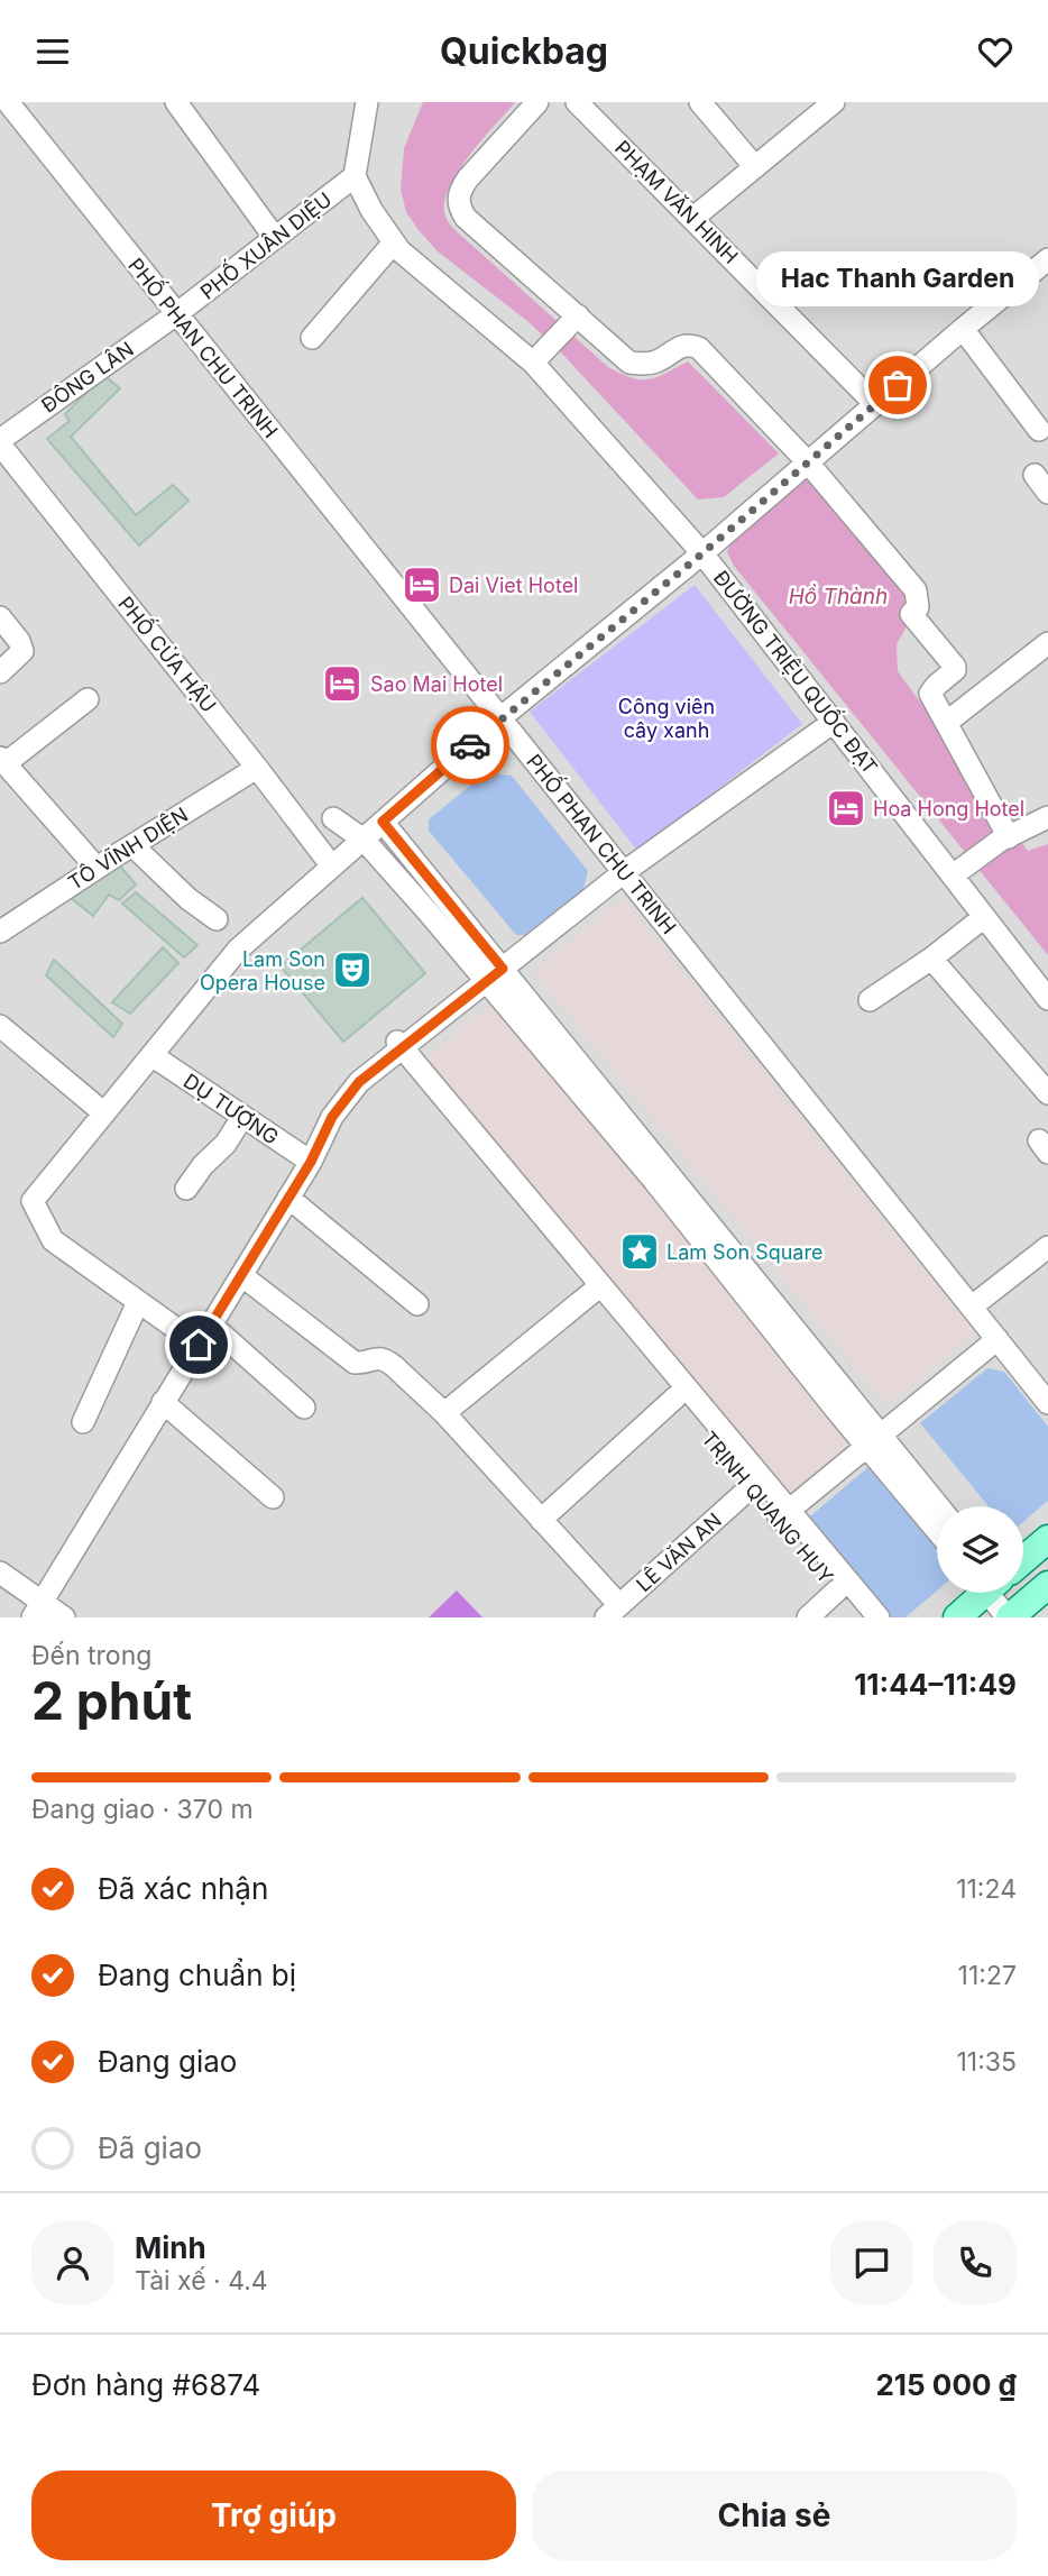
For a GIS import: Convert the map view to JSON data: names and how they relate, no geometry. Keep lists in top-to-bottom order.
{
  "streets": {
    "street": [
      "PHẠM VĂN HINH",
      "PHỐ XUÂN DIỆU",
      "PHỐ PHAN CHU TRINH",
      "ĐÔNG LÂN",
      "PHỐ CỬA HẬU",
      "ĐƯỜNG TRIỆU QUỐC ĐẠT",
      "TÔ VĨNH DIỆN",
      "DỤ TƯỢNG",
      "TRỊNH QUANG HUY",
      "LÊ VĂN AN"
    ]
  },
  "crossings": [
    ["PHỐ XUÂN DIỆU", "PHỐ PHAN CHU TRINH"],
    ["PHỐ XUÂN DIỆU", "ĐÔNG LÂN"],
    ["PHỐ XUÂN DIỆU", "ĐƯỜNG TRIỆU QUỐC ĐẠT"],
    ["PHỐ PHAN CHU TRINH", "ĐÔNG LÂN"],
    ["ĐÔNG LÂN", "PHỐ CỬA HẬU"],
    ["PHỐ CỬA HẬU", "TÔ VĨNH DIỆN"],
    ["TRỊNH QUANG HUY", "LÊ VĂN AN"]
  ],
  "water": ["Hồ Thành"],
  "parks": ["Công viên cây xanh"],
  "places": {
    "other": ["Hac Thanh Garden"],
    "hotel": ["Dai Viet Hotel", "Sao Mai Hotel", "Hoa Hong Hotel"],
    "theatre": ["Lam Son Opera House"],
    "place": ["Lam Son Square"]
  },
  "page": {
    "header": "Quickbag",
    "bubble": "Hac Thanh Garden",
    "heading": ["2 phút", "Đến trong", "11:44–11:49"],
    "panel": [
      "Minh",
      "Tài xế · 4.4",
      "Đơn hàng #6874",
      "215 000 ₫"
    ],
    "bar": "Đang giao · 370 m",
    "list": [
      ["Đã xác nhận", "11:24"],
      ["Đang chuẩn bị", "11:27"],
      ["Đang giao", "11:35"],
      "Đã giao"
    ],
    "buttons": ["Trợ giúp", "Chia sẻ"]
  }
}
